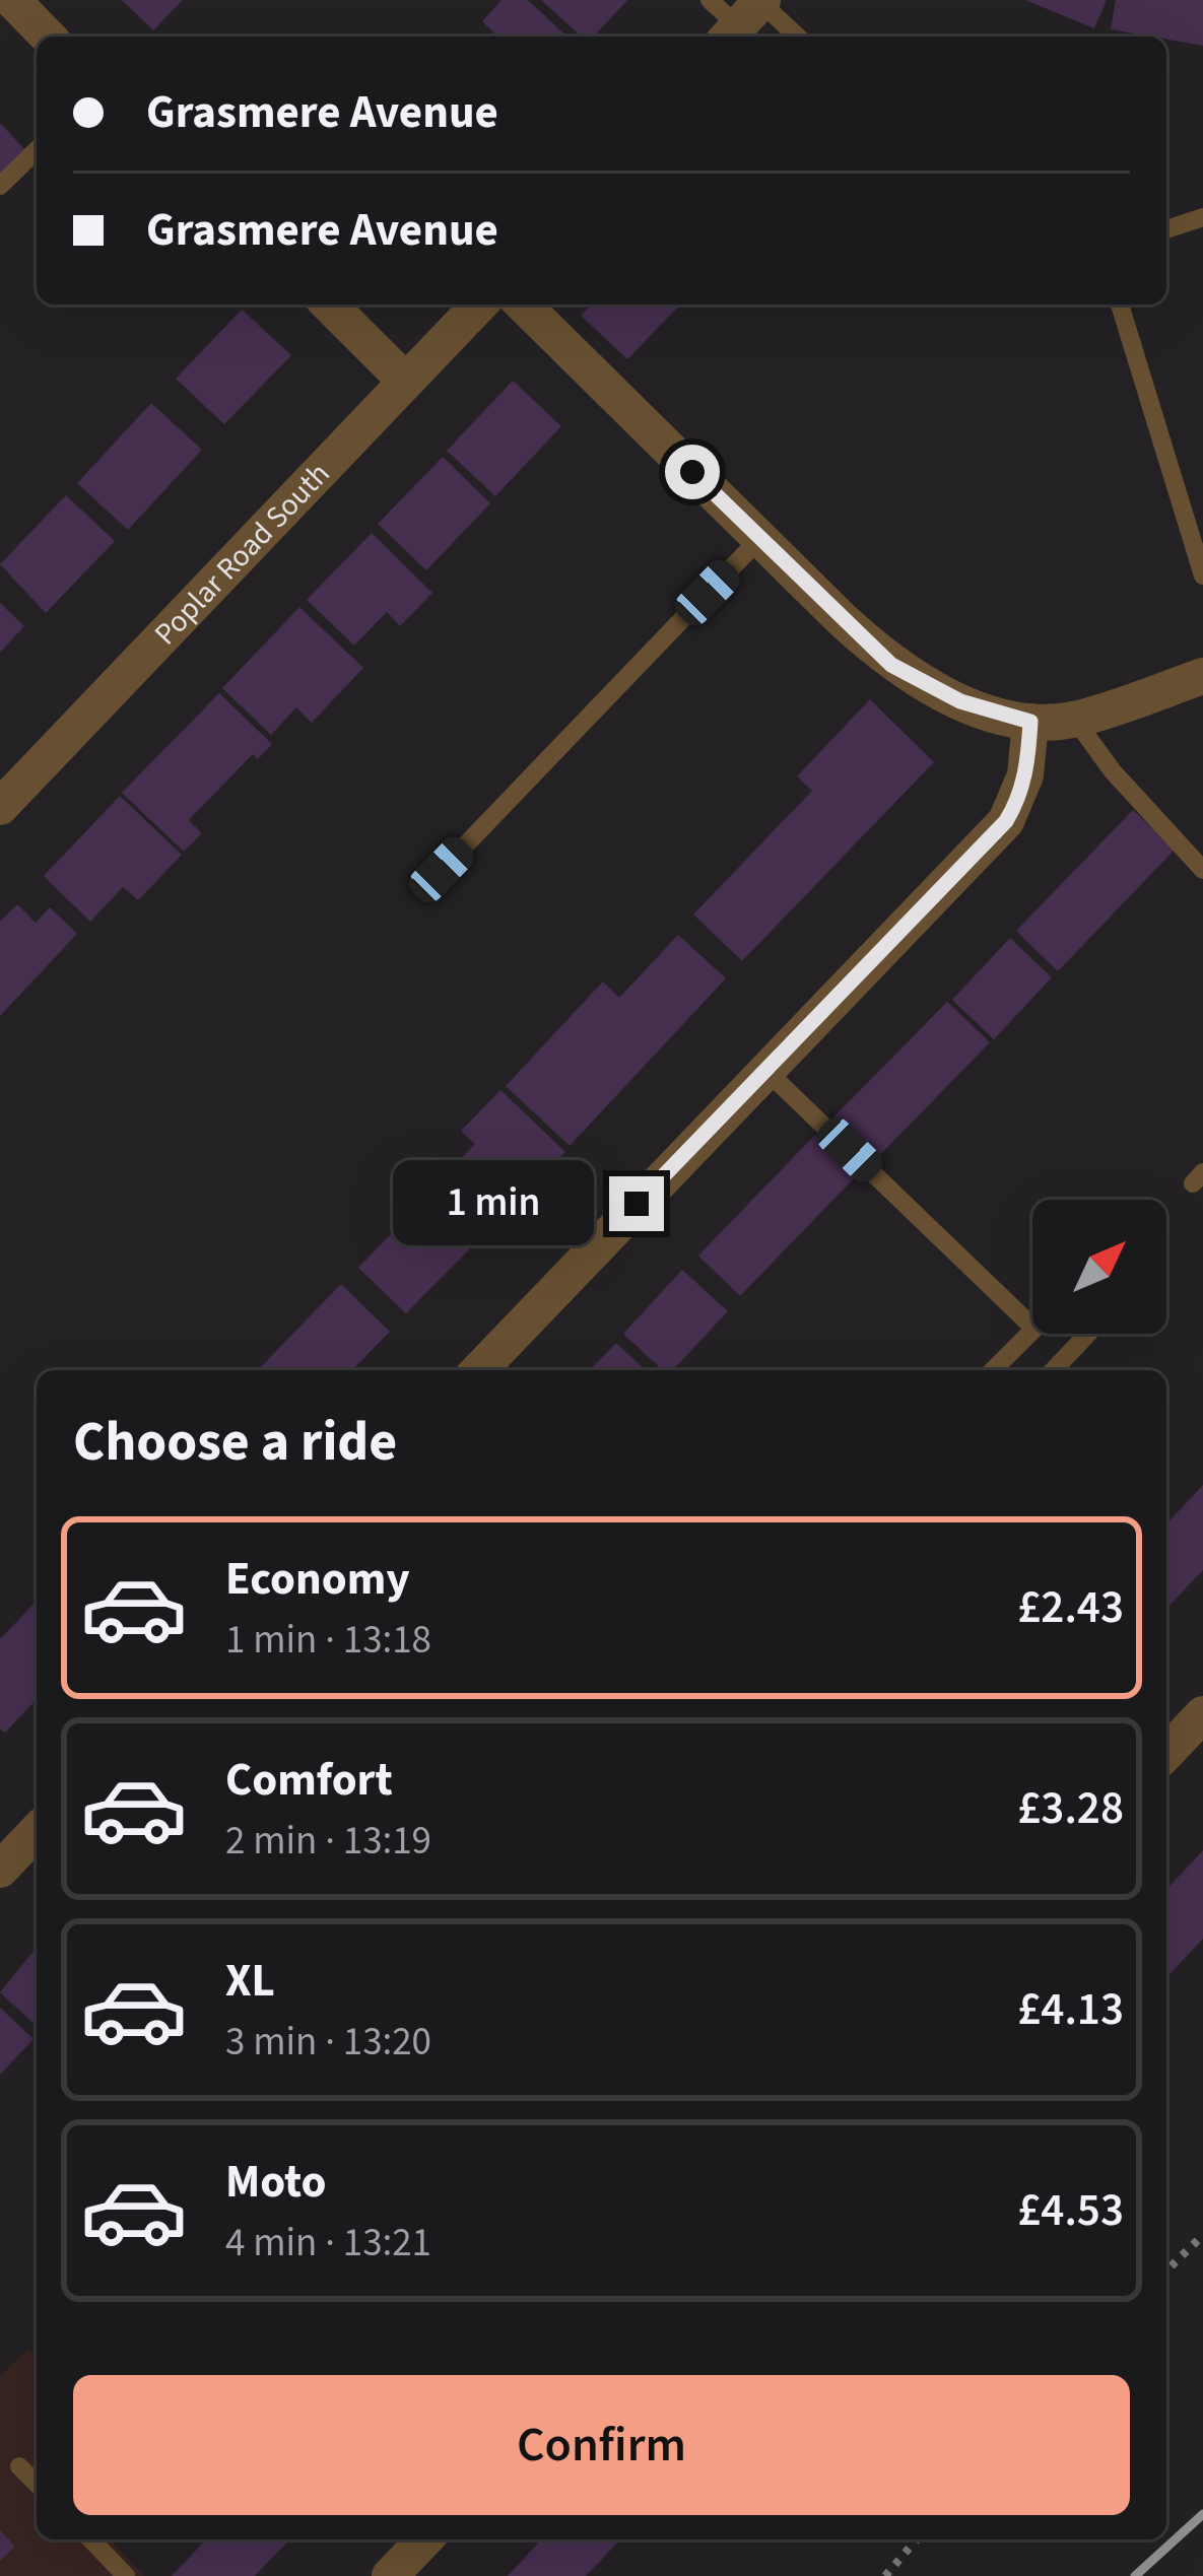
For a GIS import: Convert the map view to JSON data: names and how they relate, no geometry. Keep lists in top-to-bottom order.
{
  "streets": {
    "street": ["Poplar Road South"]
  },
  "north": "top right",
  "page": {
    "banner": ["Grasmere Avenue", "Grasmere Avenue"],
    "bubble": "1 min",
    "heading": "Choose a ride",
    "list": [
      {
        "name": "Economy",
        "note": "1 min · 13:18",
        "value": "£2.43"
      },
      {
        "name": "Comfort",
        "note": "2 min · 13:19",
        "value": "£3.28"
      },
      {
        "name": "XL",
        "note": "3 min · 13:20",
        "value": "£4.13"
      },
      {
        "name": "Moto",
        "note": "4 min · 13:21",
        "value": "£4.53"
      }
    ],
    "buttons": "Confirm"
  }
}
